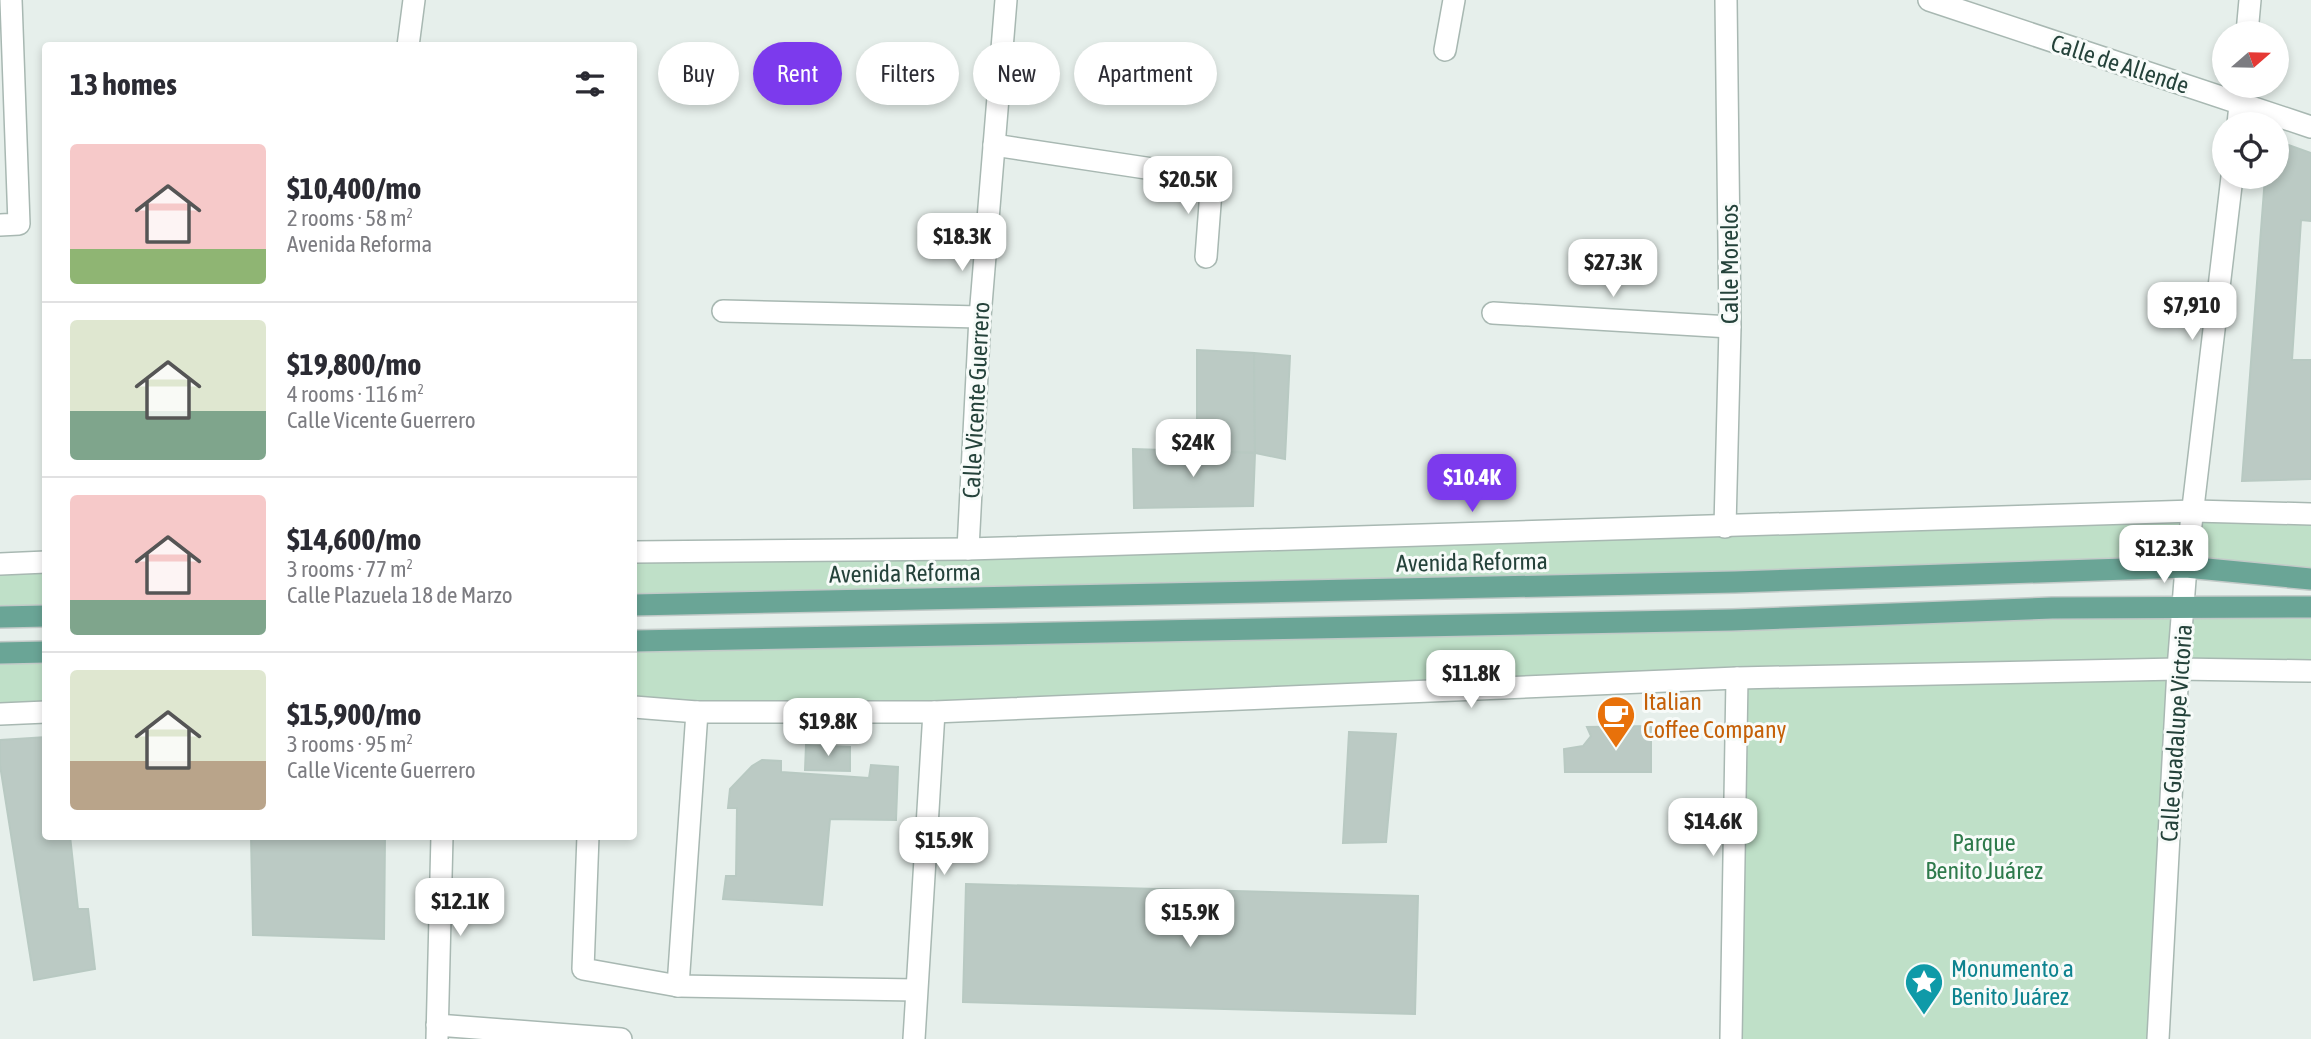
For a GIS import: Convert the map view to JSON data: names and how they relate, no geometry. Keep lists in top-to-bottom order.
{
  "streets": {
    "main road": ["Avenida Reforma"],
    "street": [
      "Calle de Allende",
      "Calle Morelos",
      "Calle Vicente Guerrero",
      "Calle Guadalupe Victoria"
    ]
  },
  "crossings": [
    ["Avenida Reforma", "Calle Guadalupe Victoria"]
  ],
  "parks": ["Parque Benito Juárez"],
  "places": {
    "cafe": ["Italian Coffee Company"],
    "place": ["Monumento a Benito Juárez"]
  },
  "north": "right",
  "page": {
    "chip": [
      "Buy",
      "Rent",
      "Filters",
      "New",
      "Apartment"
    ],
    "heading": "13 homes",
    "list": [
      {
        "name": "$10,400/mo",
        "note": "2 rooms · 58 m² · Avenida Reforma"
      },
      {
        "name": "$19,800/mo",
        "note": "4 rooms · 116 m² · Calle Vicente Guerrero"
      },
      {
        "name": "$14,600/mo",
        "note": "3 rooms · 77 m² · Calle Plazuela 18 de Marzo"
      },
      {
        "name": "$15,900/mo",
        "note": "3 rooms · 95 m² · Calle Vicente Guerrero"
      }
    ],
    "price": [
      "$20.5K",
      "$18.3K",
      "$27.3K",
      "$7,910",
      "$24K",
      "$10.4K",
      "$12.3K",
      "$11.8K",
      "$19.8K",
      "$14.6K",
      "$15.9K",
      "$12.1K",
      "$15.9K"
    ]
  }
}
